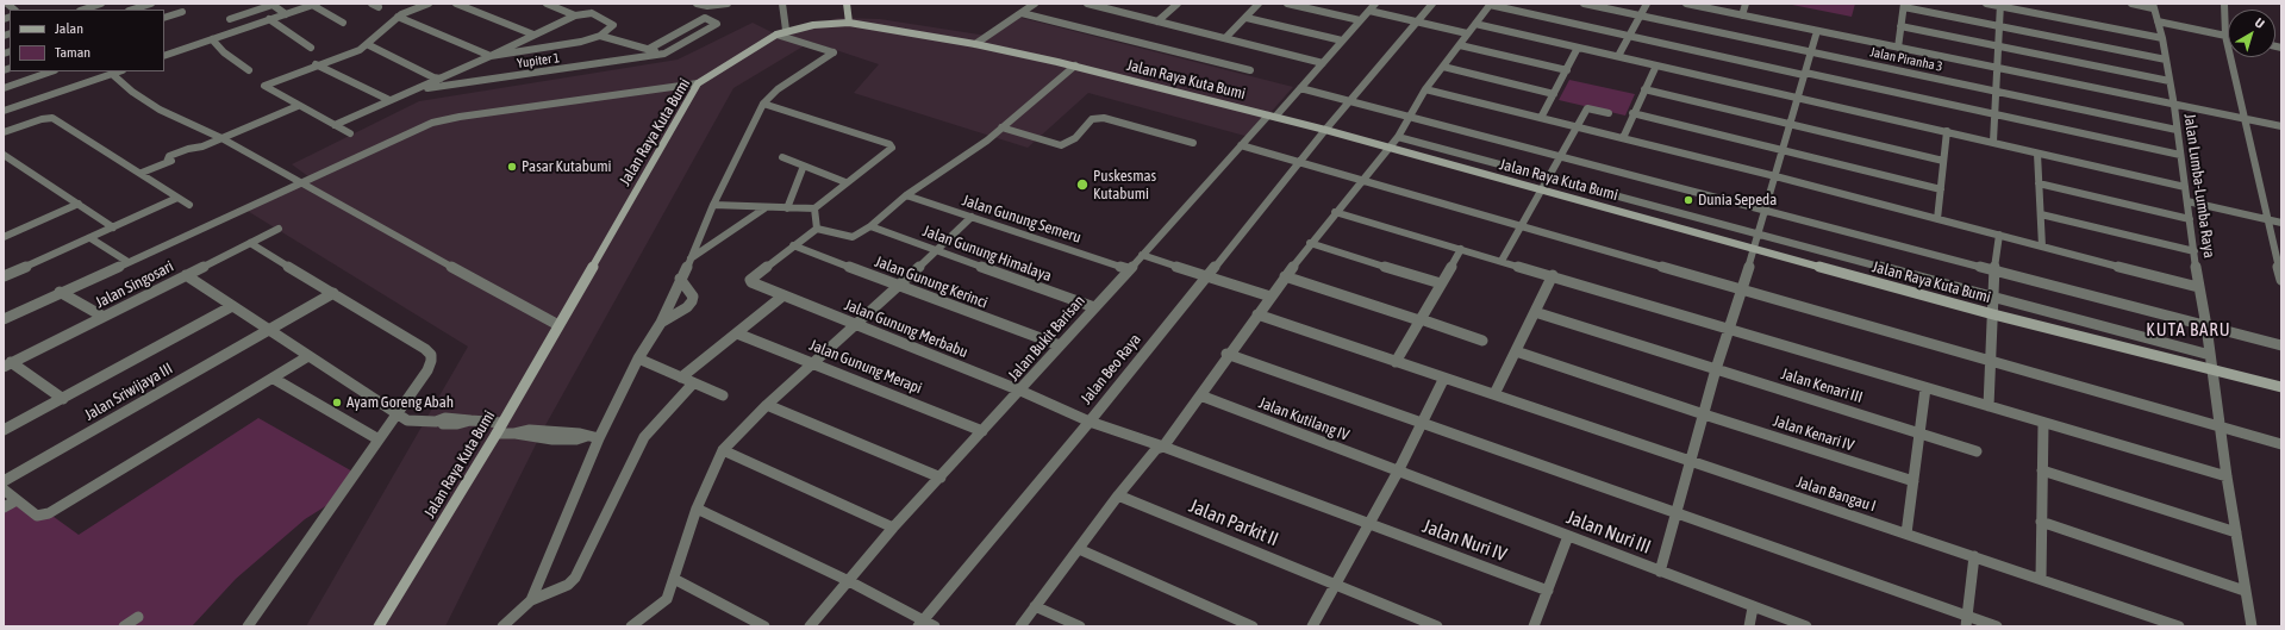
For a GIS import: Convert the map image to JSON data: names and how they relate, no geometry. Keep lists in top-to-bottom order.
{
  "streets": {
    "street": [
      "Jalan Piranha 3",
      "Yupiter 1",
      "Jalan Raya Kuta Bumi",
      "Jalan Lumba-Lumba Raya",
      "Jalan Gunung Semeru",
      "Jalan Gunung Himalaya",
      "Jalan Gunung Kerinci",
      "Jalan Singosari",
      "Jalan Gunung Merbabu",
      "Jalan Bukit Barisan",
      "Jalan Gunung Merapi",
      "Jalan Beo Raya",
      "Jalan Kenari III",
      "Jalan Sriwijaya III",
      "Jalan Kutilang IV",
      "Jalan Kenari IV",
      "Jalan Bangau I",
      "Jalan Parkit II",
      "Jalan Nuri III",
      "Jalan Nuri IV"
    ]
  },
  "crossings": [
    ["Jalan Piranha 3", "Jalan Lumba-Lumba Raya"],
    ["Jalan Raya Kuta Bumi", "Jalan Lumba-Lumba Raya"],
    ["Jalan Raya Kuta Bumi", "Jalan Bukit Barisan"],
    ["Jalan Raya Kuta Bumi", "Jalan Beo Raya"],
    ["Jalan Gunung Semeru", "Jalan Bukit Barisan"],
    ["Jalan Gunung Himalaya", "Jalan Bukit Barisan"],
    ["Jalan Gunung Kerinci", "Jalan Gunung Merbabu"],
    ["Jalan Gunung Kerinci", "Jalan Bukit Barisan"],
    ["Jalan Gunung Merbabu", "Jalan Bukit Barisan"],
    ["Jalan Gunung Merbabu", "Jalan Beo Raya"],
    ["Jalan Gunung Merbabu", "Jalan Nuri IV"],
    ["Jalan Bukit Barisan", "Jalan Gunung Merapi"],
    ["Jalan Kutilang IV", "Jalan Nuri III"]
  ],
  "districts": ["KUTA BARU"],
  "places": [
    "Pasar Kutabumi",
    "Puskesmas Kutabumi",
    "Dunia Sepeda",
    "Ayam Goreng Abah"
  ],
  "legend": ["Jalan", "Taman"],
  "north": "top right"
}
